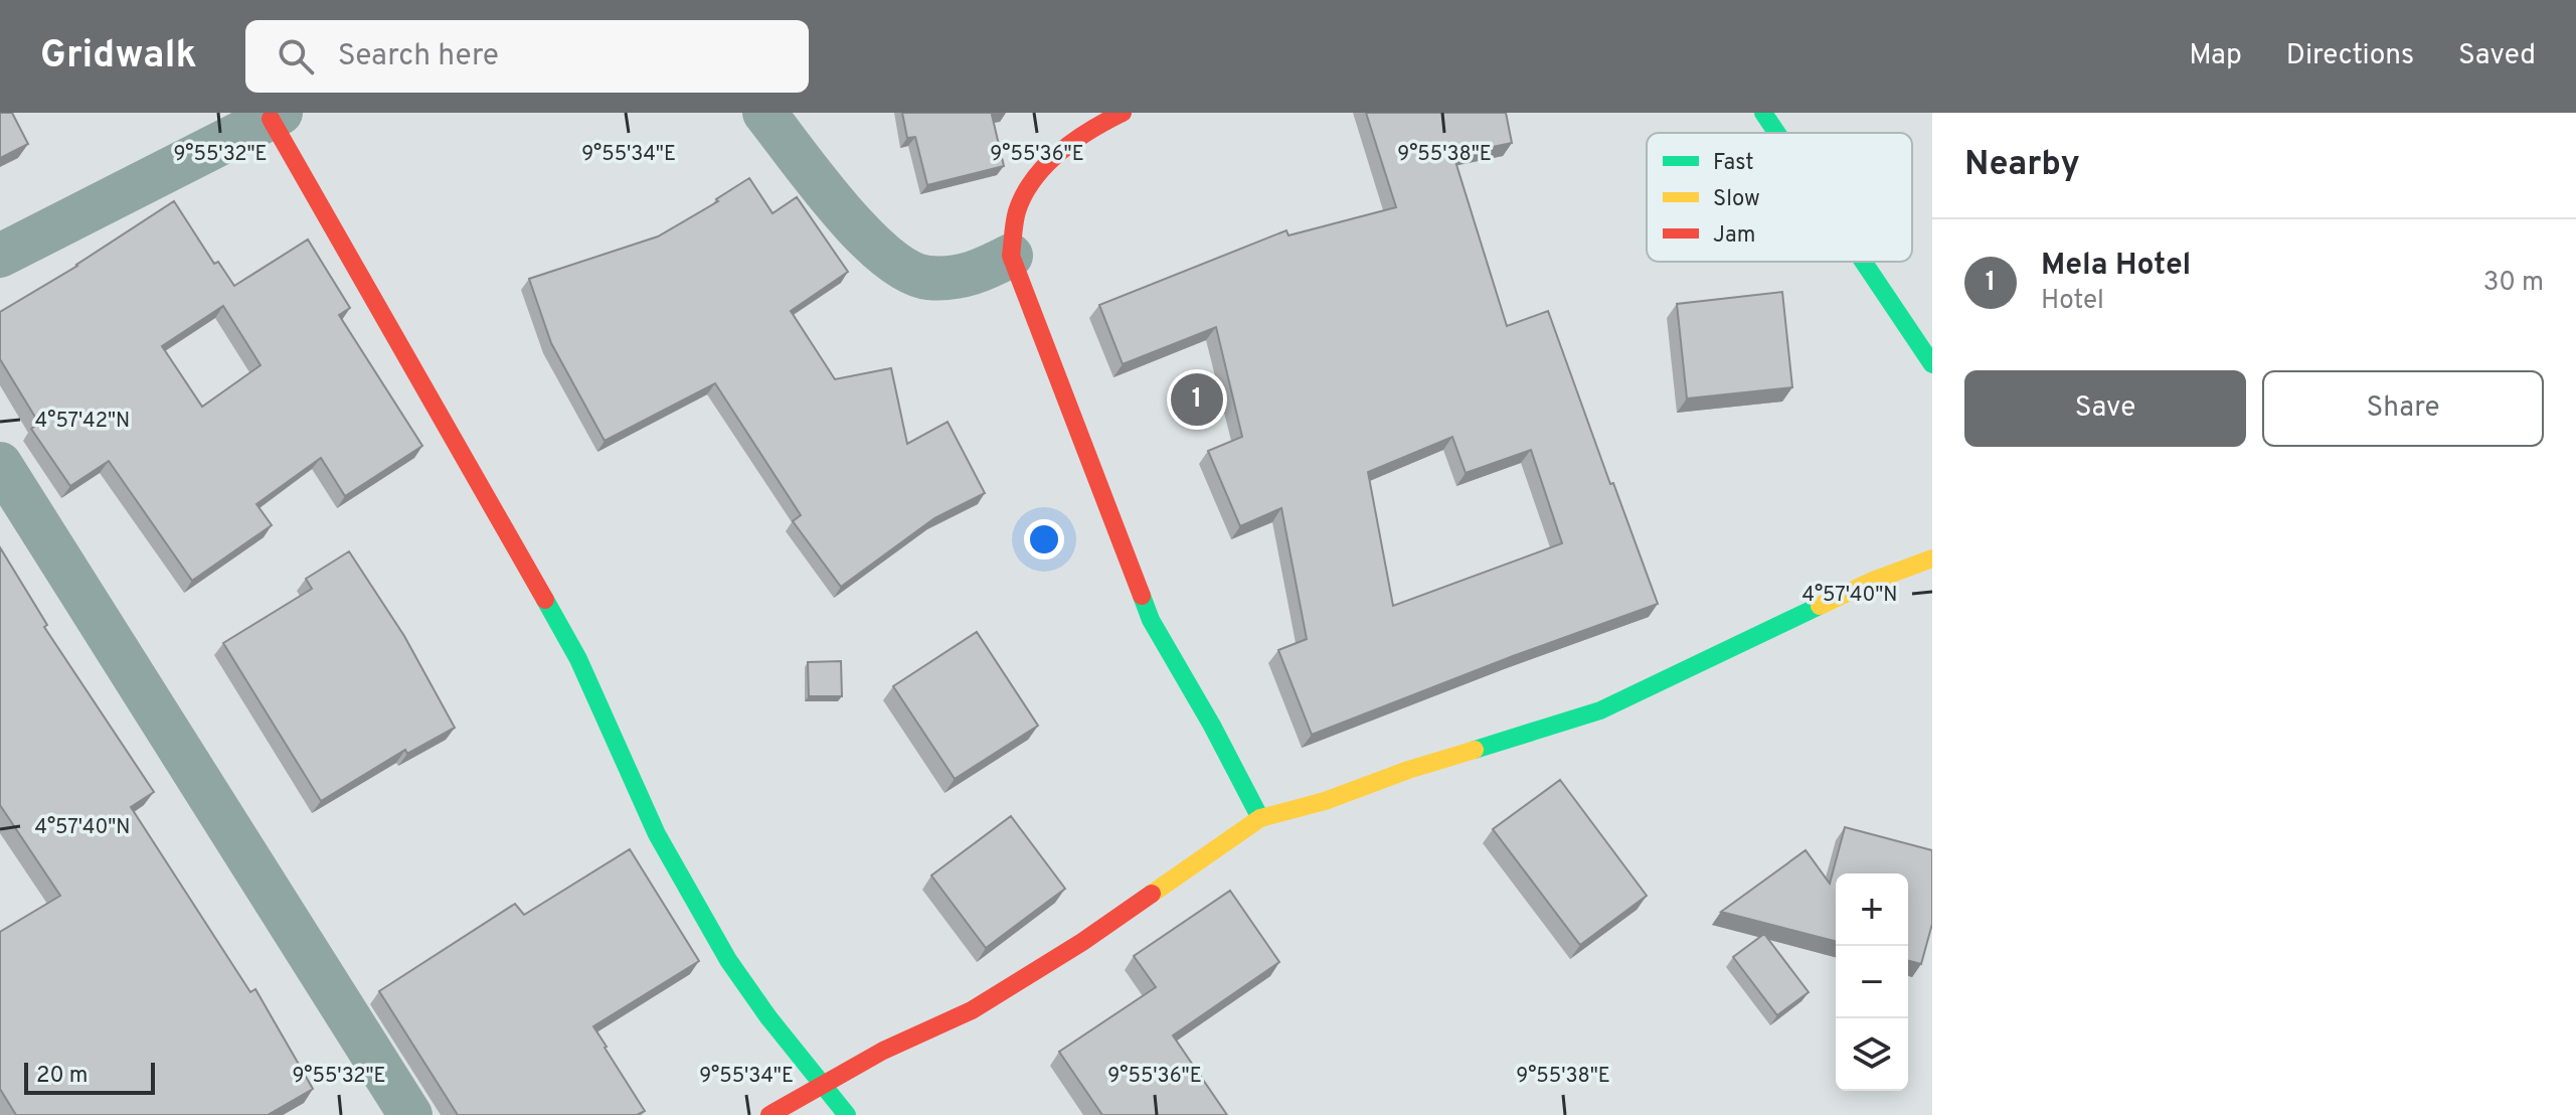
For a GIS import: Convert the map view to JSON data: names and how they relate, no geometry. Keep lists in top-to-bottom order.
{
  "legend": ["Fast", "Slow", "Jam"],
  "scale_bar": "20 m",
  "page": {
    "header": "Gridwalk",
    "search": "Search here",
    "nav": ["Map", "Directions", "Saved"],
    "heading": "Nearby",
    "list": [
      {
        "mark": "1",
        "name": "Mela Hotel",
        "note": "Hotel",
        "value": "30 m"
      }
    ],
    "buttons": ["Save", "Share"],
    "pins": "1",
    "map_buttons": ["+", "−"],
    "scale": "20 m"
  },
  "coordinates": [
    "9°55'32\"E",
    "9°55'34\"E",
    "9°55'36\"E",
    "9°55'38\"E",
    "4°57'42\"N",
    "4°57'40\"N"
  ]
}
